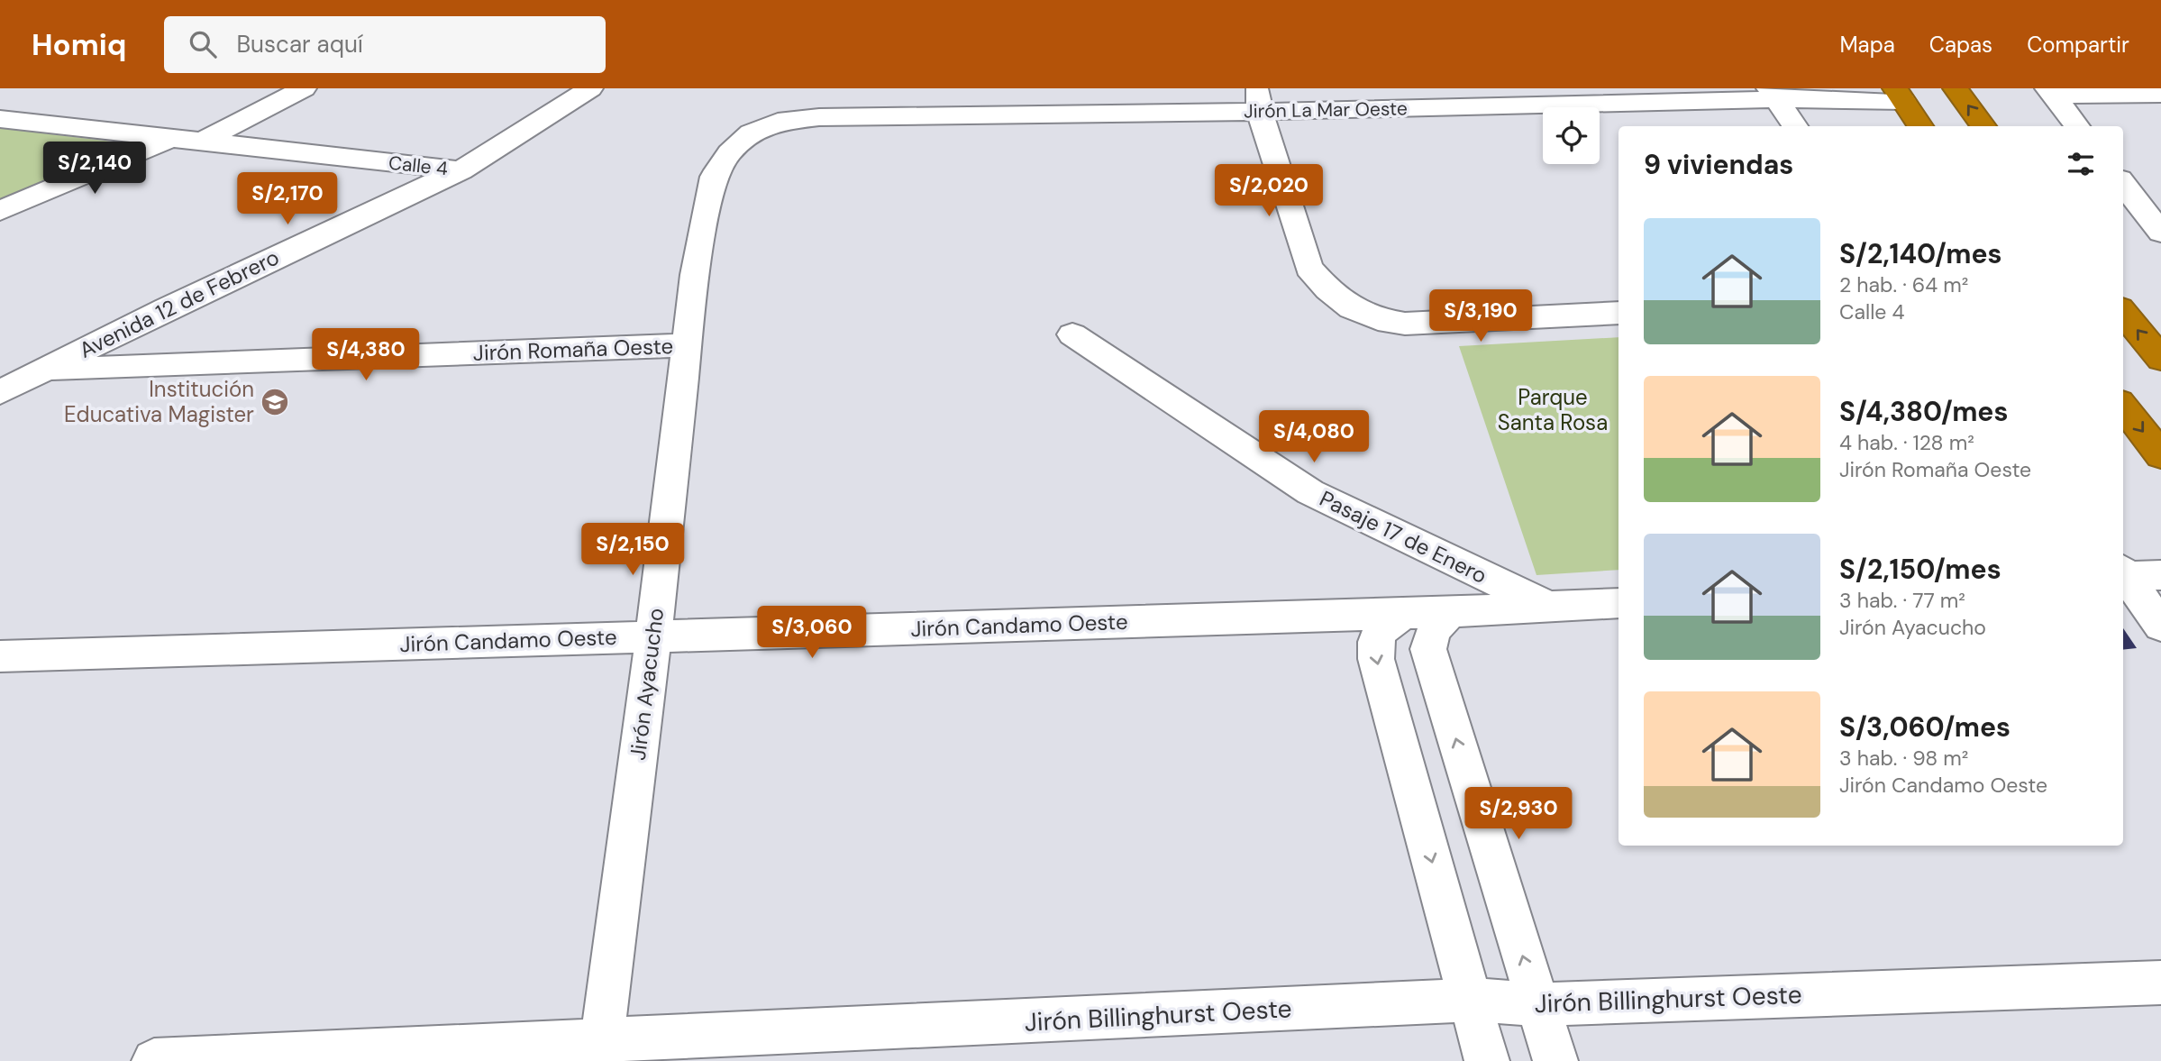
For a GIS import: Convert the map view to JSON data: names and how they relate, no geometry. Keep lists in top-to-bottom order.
{
  "streets": {
    "street": [
      "Jirón La Mar Oeste",
      "Calle 4",
      "Avenida 12 de Febrero",
      "Jirón Romaña Oeste",
      "Pasaje 17 de Enero",
      "Jirón Candamo Oeste",
      "Jirón Ayacucho",
      "Jirón Billinghurst Oeste"
    ]
  },
  "crossings": [
    ["Jirón La Mar Oeste", "Jirón Ayacucho"],
    ["Calle 4", "Avenida 12 de Febrero"],
    ["Avenida 12 de Febrero", "Jirón Romaña Oeste"],
    ["Jirón Romaña Oeste", "Jirón Ayacucho"],
    ["Pasaje 17 de Enero", "Jirón Candamo Oeste"],
    ["Jirón Candamo Oeste", "Jirón Ayacucho"],
    ["Jirón Ayacucho", "Jirón Billinghurst Oeste"]
  ],
  "parks": ["Parque Santa Rosa"],
  "places": {
    "school or university": ["Institución Educativa Magister"]
  },
  "page": {
    "header": "Homiq",
    "search": "Buscar aquí",
    "nav": ["Mapa", "Capas", "Compartir"],
    "heading": "9 viviendas",
    "price": [
      "S/2,140",
      "S/2,020",
      "S/2,170",
      "S/3,190",
      "S/4,380",
      "S/4,080",
      "S/2,150",
      "S/3,060",
      "S/2,930"
    ],
    "list": [
      {
        "name": "S/2,140/mes",
        "note": "2 hab. · 64 m² · Calle 4"
      },
      {
        "name": "S/4,380/mes",
        "note": "4 hab. · 128 m² · Jirón Romaña Oeste"
      },
      {
        "name": "S/2,150/mes",
        "note": "3 hab. · 77 m² · Jirón Ayacucho"
      },
      {
        "name": "S/3,060/mes",
        "note": "3 hab. · 98 m² · Jirón Candamo Oeste"
      }
    ]
  }
}
